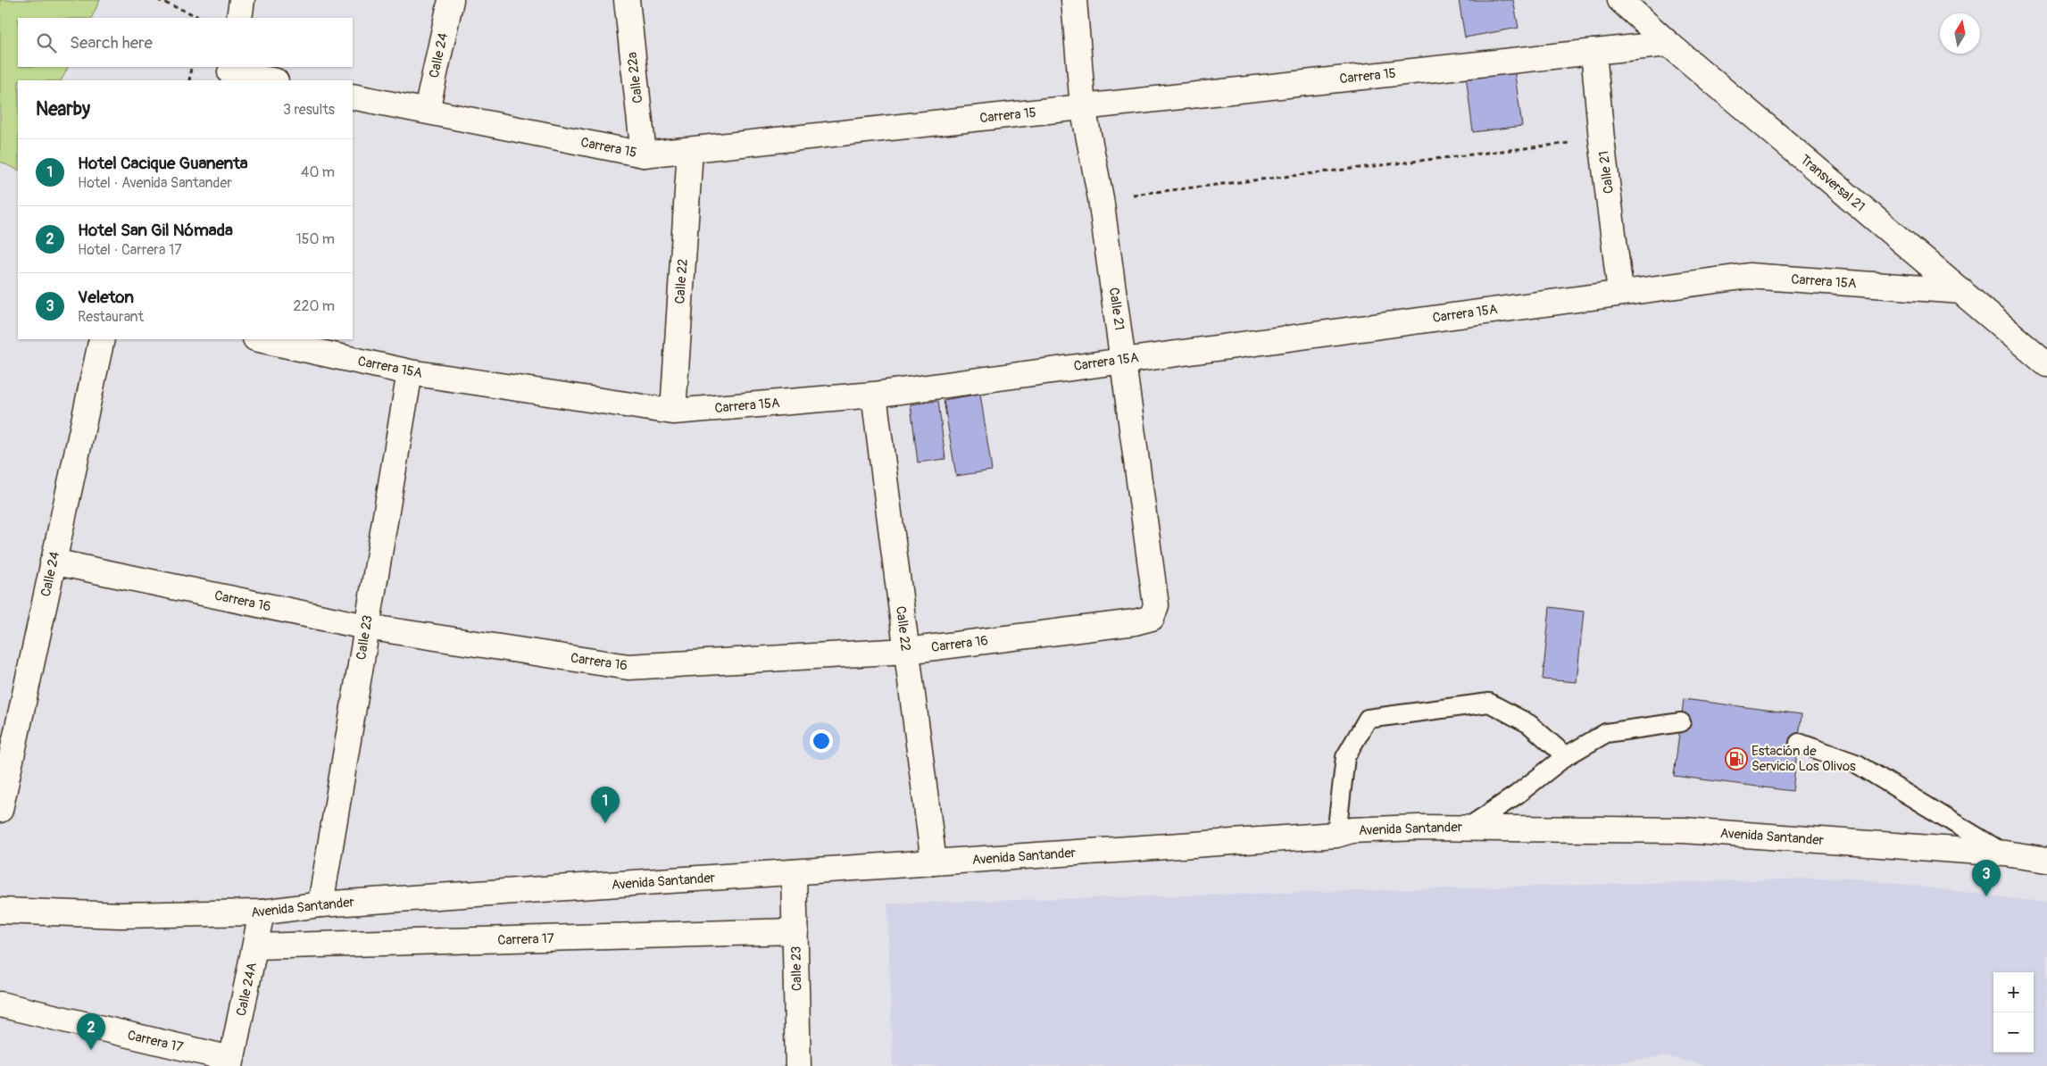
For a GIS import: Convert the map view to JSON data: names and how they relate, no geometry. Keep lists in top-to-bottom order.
{
  "streets": {
    "main road": [
      "Calle 24",
      "Carrera 15",
      "Calle 22a",
      "Calle 21",
      "Transversal 21",
      "Calle 22",
      "Carrera 15A",
      "Carrera 16",
      "Calle 23",
      "Avenida Santander",
      "Carrera 17",
      "Calle 24A"
    ]
  },
  "crossings": [
    ["Calle 24", "Carrera 15"],
    ["Calle 24", "Carrera 16"],
    ["Carrera 15", "Calle 22a"],
    ["Carrera 15", "Calle 21"],
    ["Carrera 15", "Transversal 21"],
    ["Carrera 15", "Calle 22"],
    ["Calle 21", "Carrera 15A"],
    ["Calle 21", "Carrera 16"],
    ["Transversal 21", "Carrera 15A"],
    ["Calle 22", "Carrera 15A"],
    ["Calle 22", "Carrera 16"],
    ["Calle 22", "Avenida Santander"],
    ["Carrera 15A", "Calle 23"],
    ["Carrera 16", "Calle 23"],
    ["Calle 23", "Avenida Santander"],
    ["Calle 23", "Carrera 17"],
    ["Avenida Santander", "Calle 24A"],
    ["Carrera 17", "Calle 24A"]
  ],
  "places": {
    "fuel station": ["Estación de Servicio Los Olivos"]
  },
  "north": "top",
  "page": {
    "search": "Search here",
    "heading": ["Nearby", "3 results"],
    "list": [
      {
        "mark": "1",
        "name": "Hotel Cacique Guanenta",
        "note": "Hotel · Avenida Santander",
        "value": "40 m"
      },
      {
        "mark": "2",
        "name": "Hotel San Gil Nómada",
        "note": "Hotel · Carrera 17",
        "value": "150 m"
      },
      {
        "mark": "3",
        "name": "Veleton",
        "note": "Restaurant",
        "value": "220 m"
      }
    ],
    "pins": ["1", "3", "2"],
    "map_buttons": ["+", "−"]
  }
}
